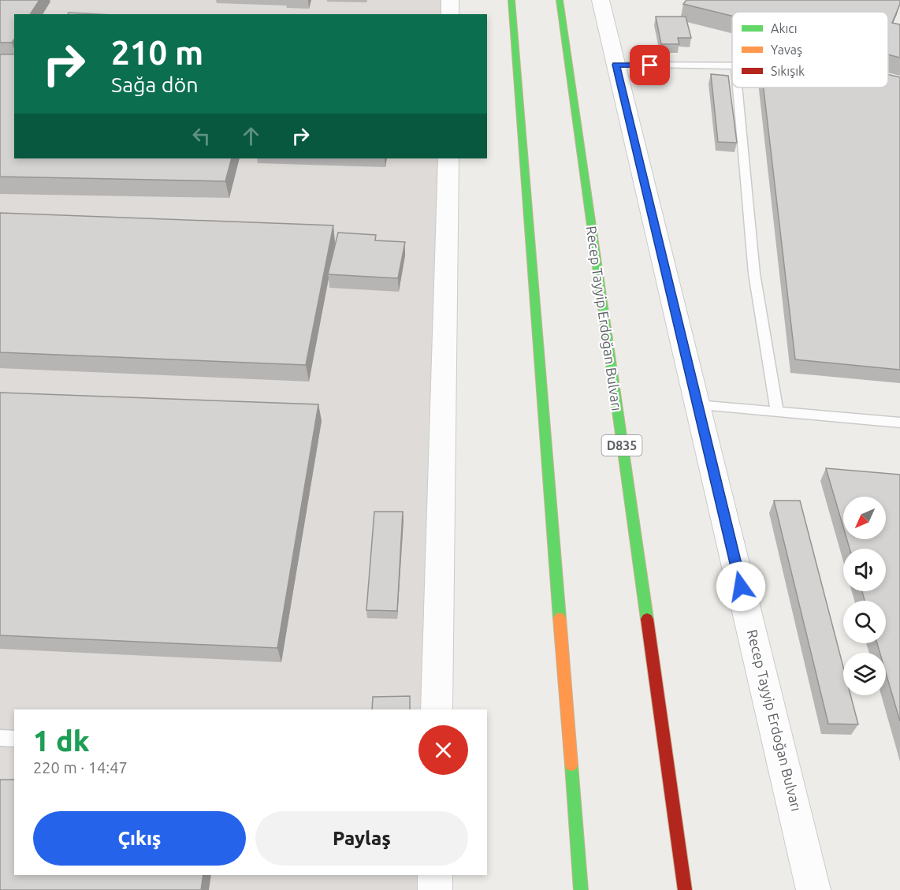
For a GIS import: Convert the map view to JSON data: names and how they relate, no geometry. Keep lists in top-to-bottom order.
{
  "streets": {
    "highway": ["Recep Tayyip Erdoğan Bulvarı", "D835"]
  },
  "legend": ["Akıcı", "Yavaş", "Sıkışık"],
  "north": "bottom left",
  "page": {
    "turn": ["210 m", "Sağa dön"],
    "heading": ["1 dk", "220 m · 14:47"],
    "buttons": ["Çıkış", "Paylaş"]
  }
}
